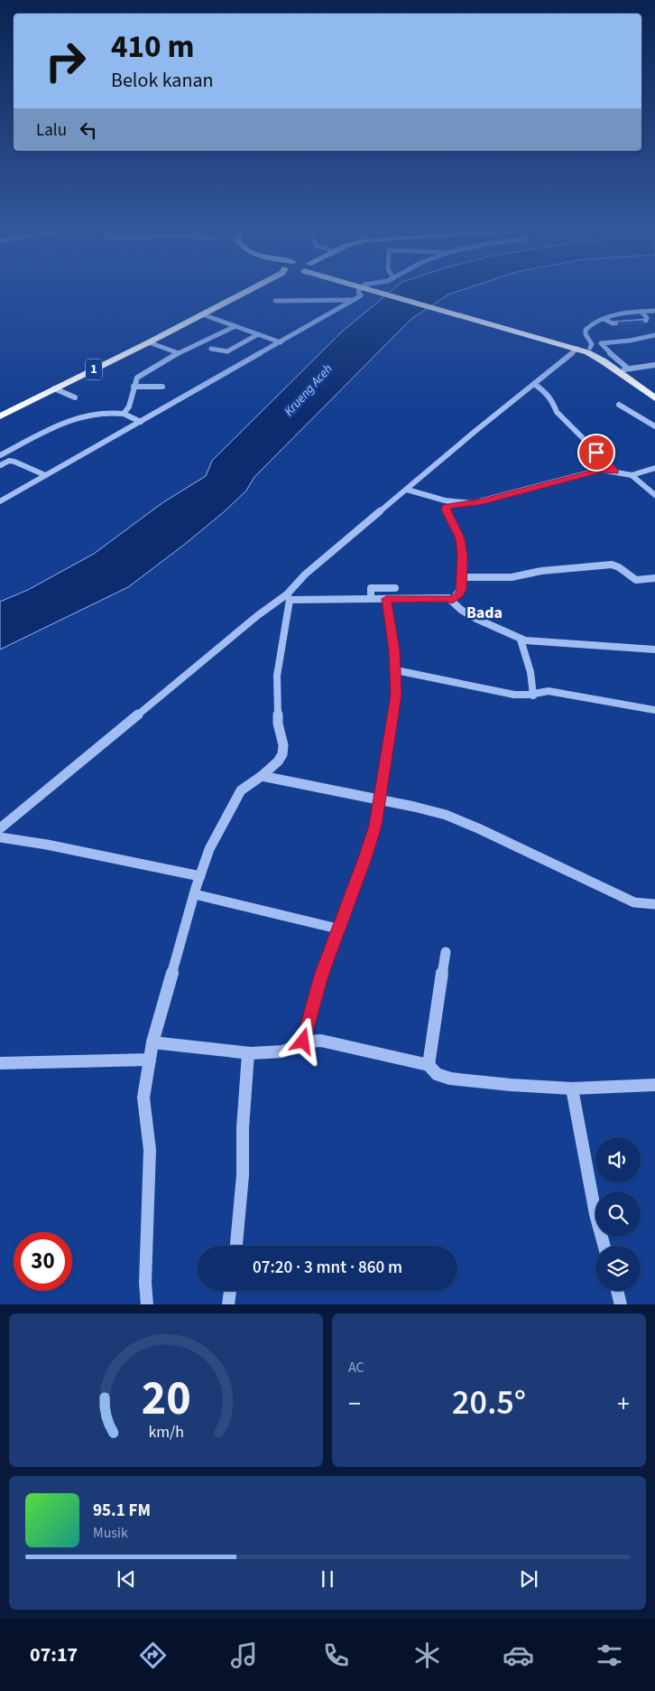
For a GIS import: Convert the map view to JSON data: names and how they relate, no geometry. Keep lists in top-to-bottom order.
{
  "streets": {
    "highway": ["1"]
  },
  "districts": ["Bada"],
  "water": ["Krueng Aceh"],
  "page": {
    "turn": ["410 m", "Belok kanan"],
    "then": "Lalu",
    "limit": "30",
    "trip": "07:20 · 3 mnt · 860 m",
    "tile": "AC",
    "heat": ["−", "20.5°", "+"],
    "song": ["95.1 FM", "Musik"],
    "tabs": "07:17",
    "gauge": ["20", "km/h"]
  }
}
